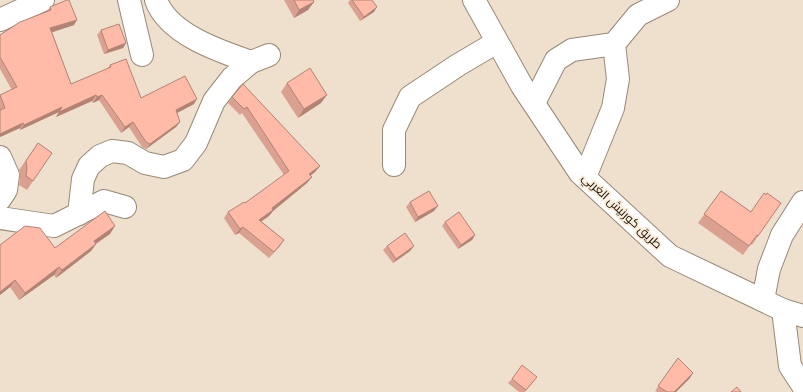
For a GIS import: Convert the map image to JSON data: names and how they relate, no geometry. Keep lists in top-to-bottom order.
{
  "streets": {
    "street": ["طريق كورنيش الغربي"]
  }
}
